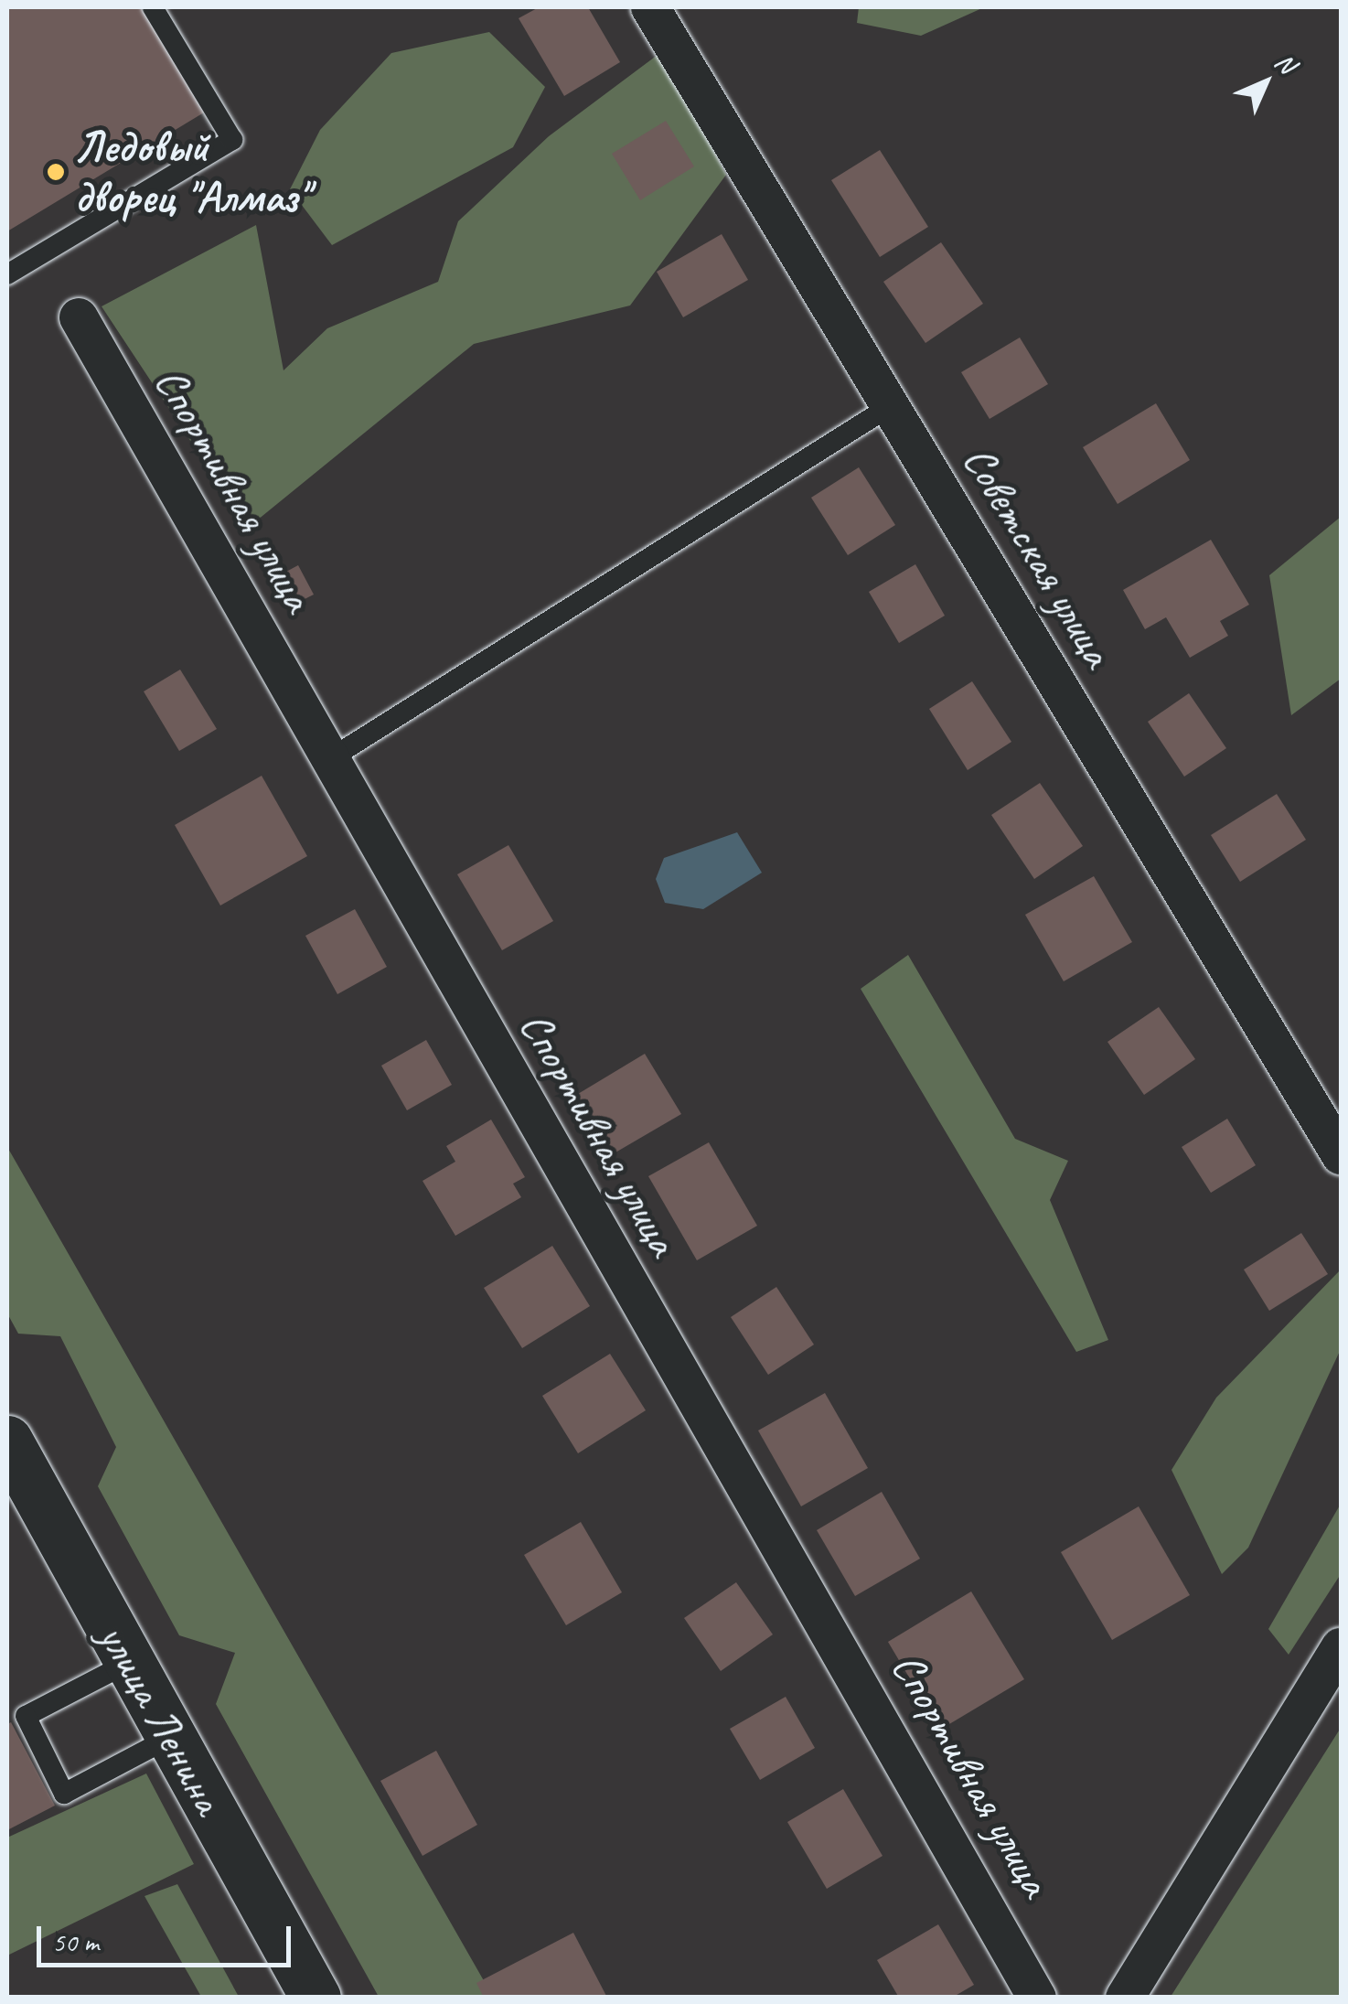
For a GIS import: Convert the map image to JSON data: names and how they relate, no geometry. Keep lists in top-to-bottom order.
{
  "streets": {
    "street": ["Спортивная улица", "Советская улица", "улица Ленина"]
  },
  "places": ["Ледовый дворец \"Алмаз\""],
  "scale_bar": "50 m",
  "north": "top right"
}
